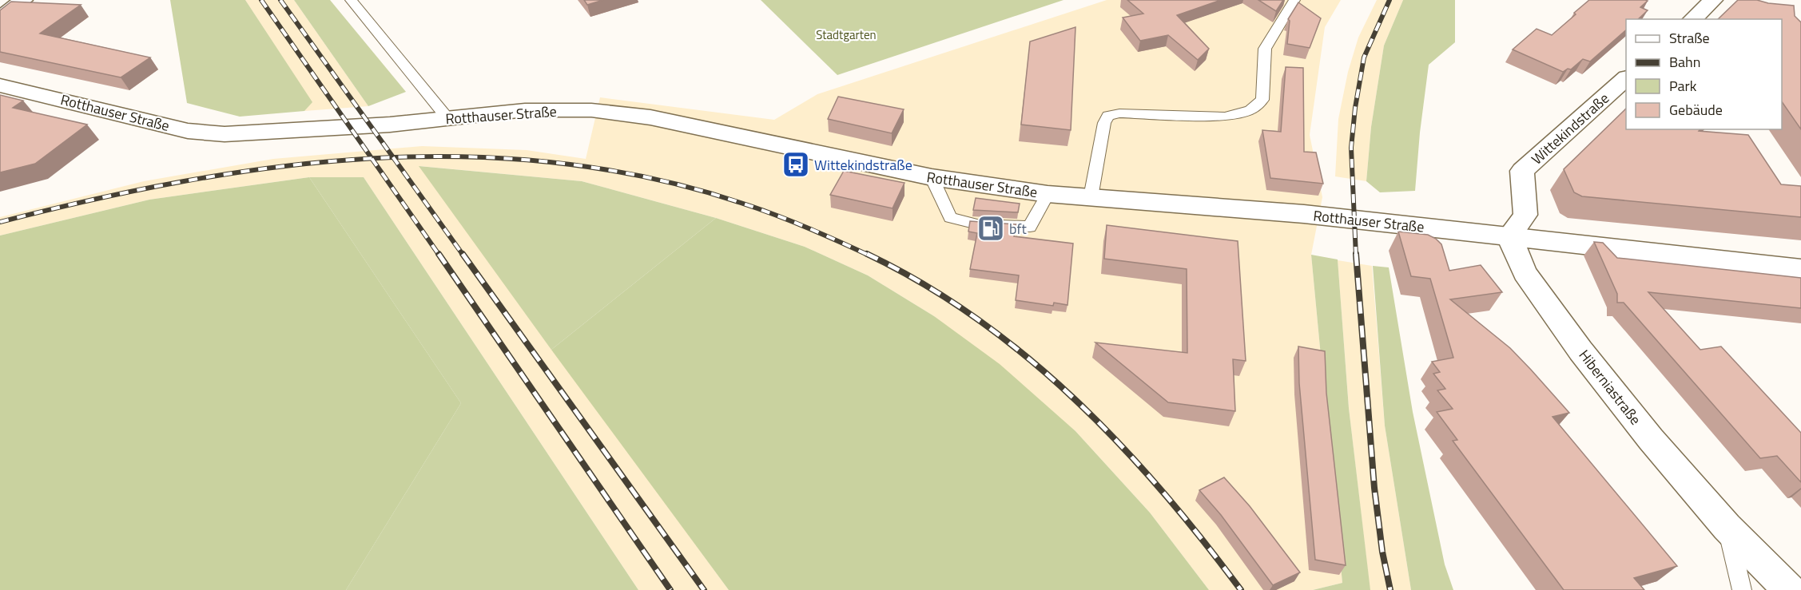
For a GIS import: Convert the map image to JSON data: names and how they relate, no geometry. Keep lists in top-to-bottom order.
{
  "streets": {
    "main road": ["Rotthauser Straße", "Wittekindstraße", "Hiberniastraße"]
  },
  "crossings": [
    ["Rotthauser Straße", "Wittekindstraße"],
    ["Rotthauser Straße", "Hiberniastraße"],
    ["Wittekindstraße", "Hiberniastraße"]
  ],
  "parks": ["Stadtgarten"],
  "places": {
    "bus stop": ["Wittekindstraße"],
    "fuel station": ["bft"]
  },
  "legend": [
    "Straße",
    "Bahn",
    "Park",
    "Gebäude"
  ]
}
